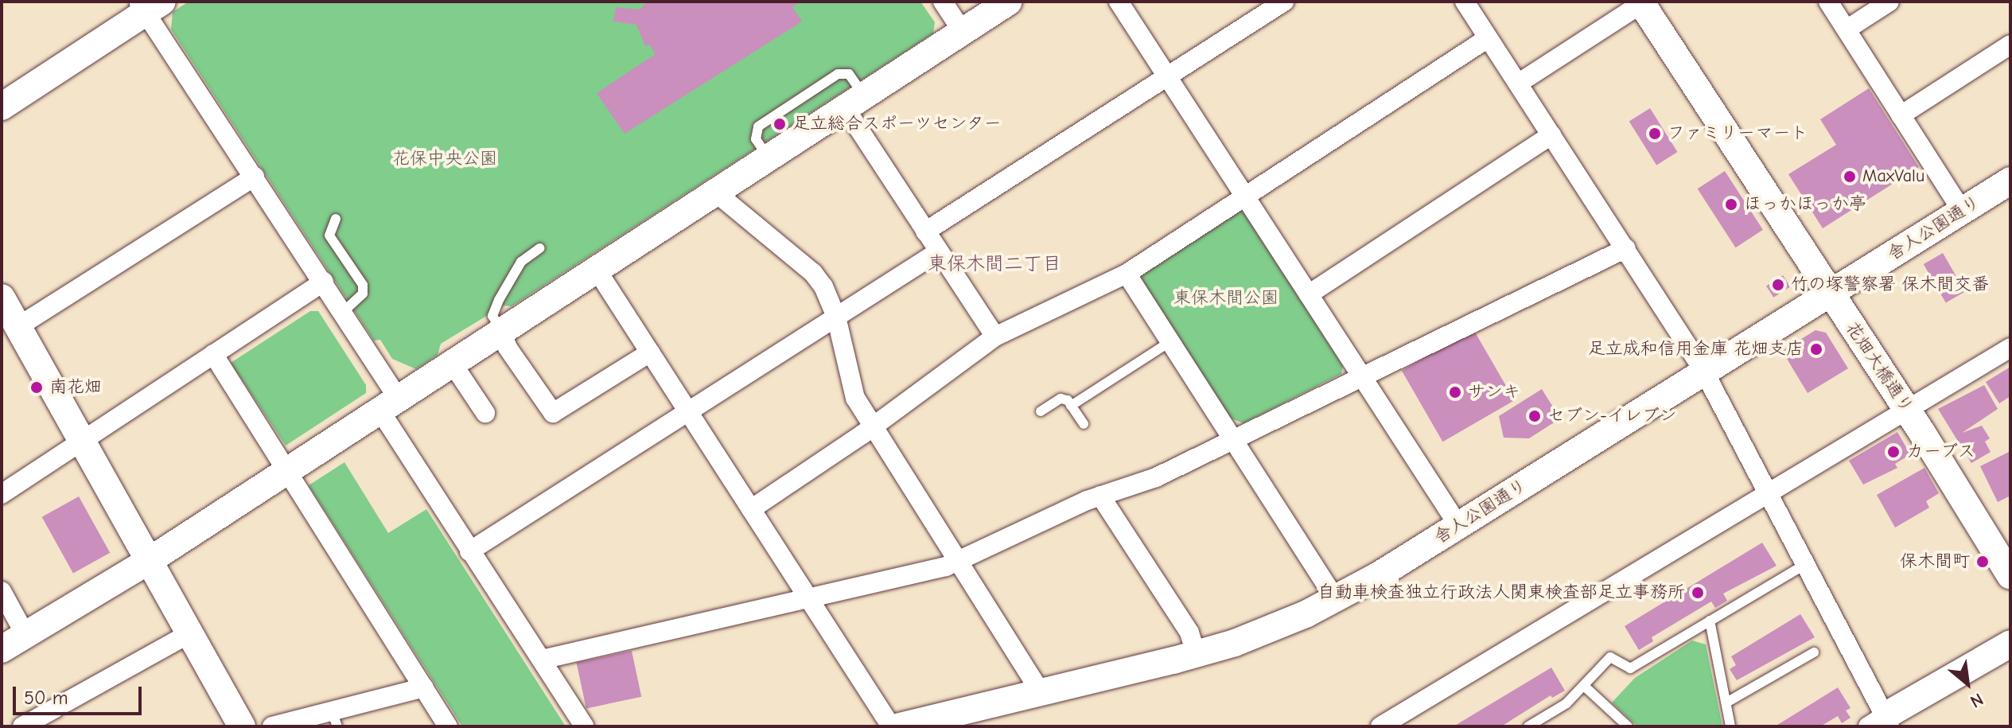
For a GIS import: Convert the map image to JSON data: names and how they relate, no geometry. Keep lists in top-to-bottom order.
{
  "streets": {
    "street": ["舎人公園通り", "花畑大橋通り"]
  },
  "crossings": [
    ["舎人公園通り", "花畑大橋通り"]
  ],
  "districts": ["東保木間二丁目"],
  "parks": ["花保中央公園", "東保木間公園"],
  "places": [
    "足立総合スポーツセンター",
    "ファミリーマート",
    "MaxValu",
    "ほっかほっか亭",
    "竹の塚警察署 保木間交番",
    "足立成和信用金庫 花畑支店",
    "南花畑",
    "サンキ",
    "セブン-イレブン",
    "カーブス",
    "保木間町",
    "自動車検査独立行政法人関東検査部足立事務所"
  ],
  "scale_bar": "50 m",
  "north": "bottom right"
}
